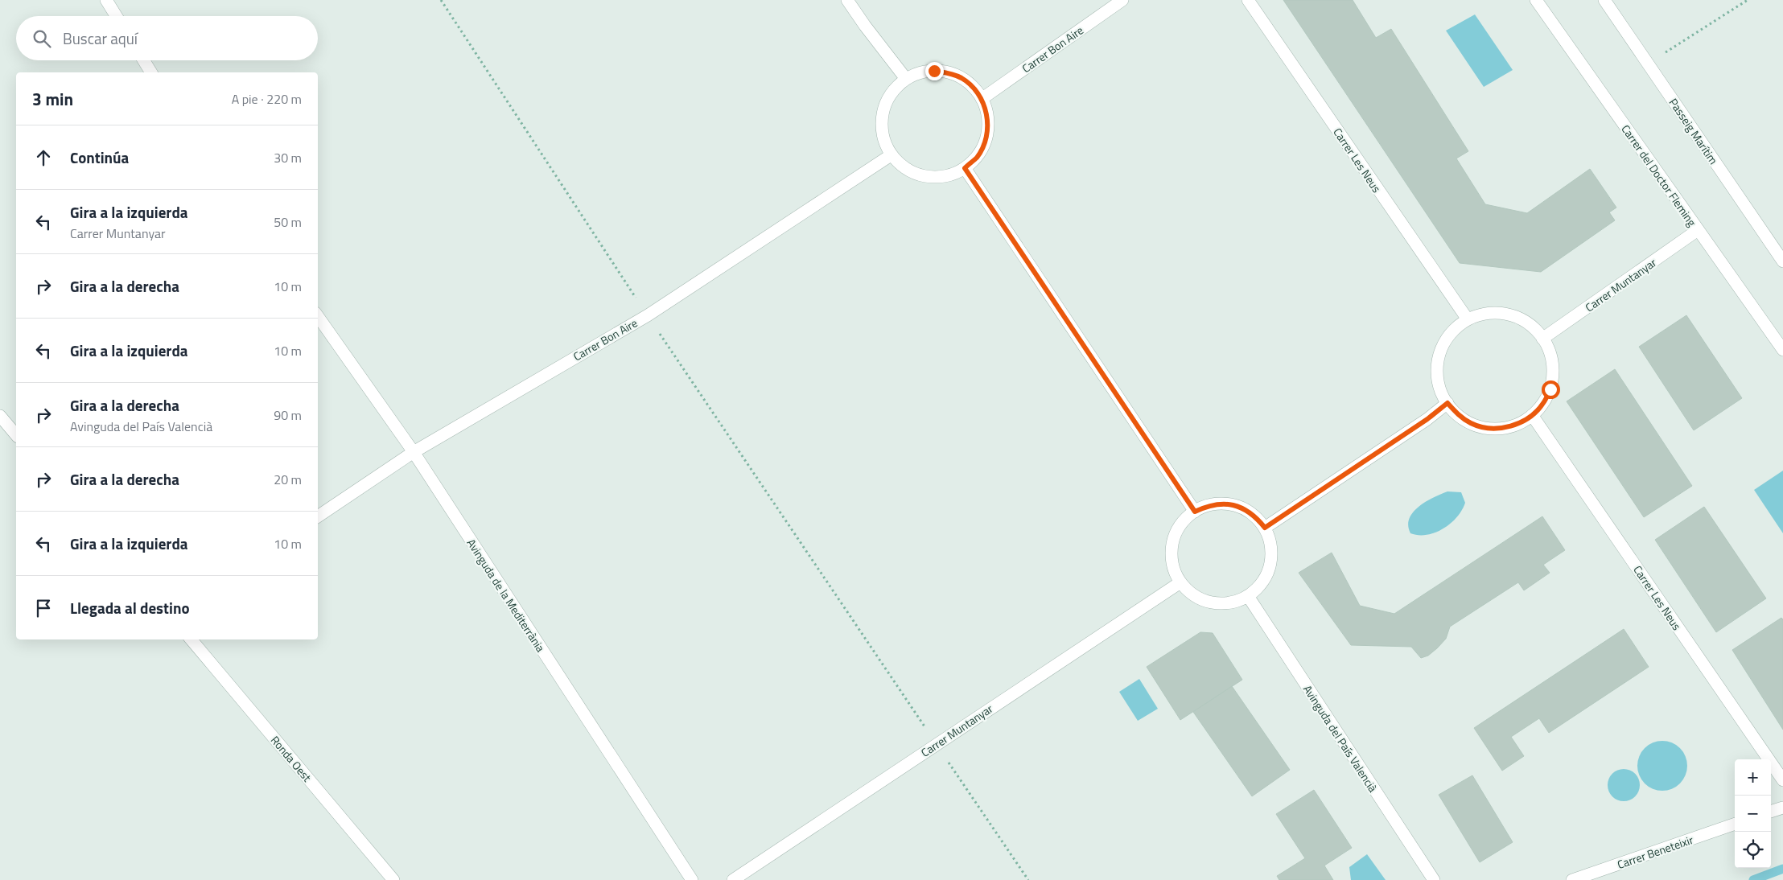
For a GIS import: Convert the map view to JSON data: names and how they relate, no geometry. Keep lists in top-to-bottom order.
{
  "streets": {
    "street": [
      "Carrer Bon Aire",
      "Passeig Marítim",
      "Carrer Les Neus",
      "Carrer del Doctor Fleming",
      "Carrer Muntanyar",
      "Avinguda de la Mediterrània",
      "Avinguda del País Valencià",
      "Ronda Oest",
      "Carrer Beneteixir"
    ]
  },
  "crossings": [
    ["Carrer Bon Aire", "Avinguda de la Mediterrània"],
    ["Carrer Les Neus", "Carrer Muntanyar"],
    ["Carrer del Doctor Fleming", "Carrer Muntanyar"],
    ["Carrer Muntanyar", "Avinguda del País Valencià"]
  ],
  "page": {
    "search": "Buscar aquí",
    "heading": ["3 min", "A pie · 220 m"],
    "list": [
      ["Continúa", "30 m"],
      ["Gira a la izquierda", "Carrer Muntanyar", "50 m"],
      ["Gira a la derecha", "10 m"],
      ["Gira a la izquierda", "10 m"],
      ["Gira a la derecha", "Avinguda del País Valencià", "90 m"],
      ["Gira a la derecha", "20 m"],
      ["Gira a la izquierda", "10 m"],
      "Llegada al destino"
    ],
    "map_buttons": ["+", "−"]
  }
}
